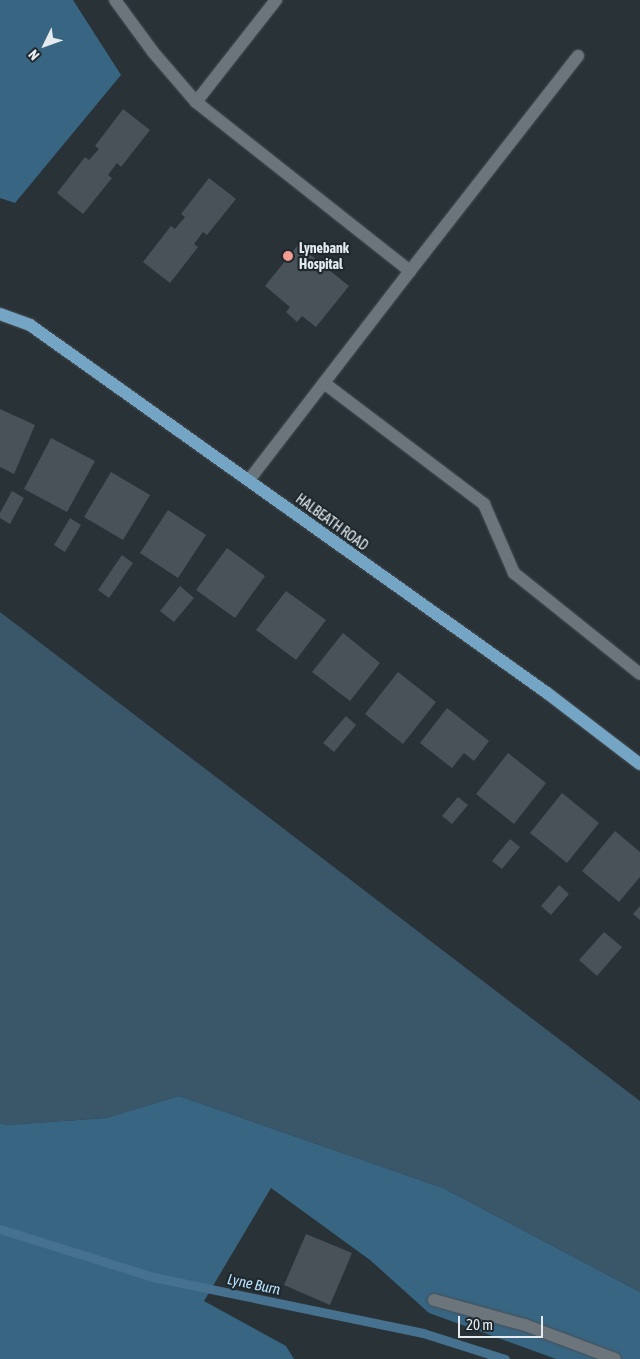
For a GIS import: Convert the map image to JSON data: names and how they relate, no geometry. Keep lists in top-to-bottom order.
{
  "streets": {
    "main road": ["HALBEATH ROAD"]
  },
  "water": ["Lyne Burn"],
  "places": ["Lynebank Hospital"],
  "scale_bar": "20 m",
  "north": "bottom left"
}
